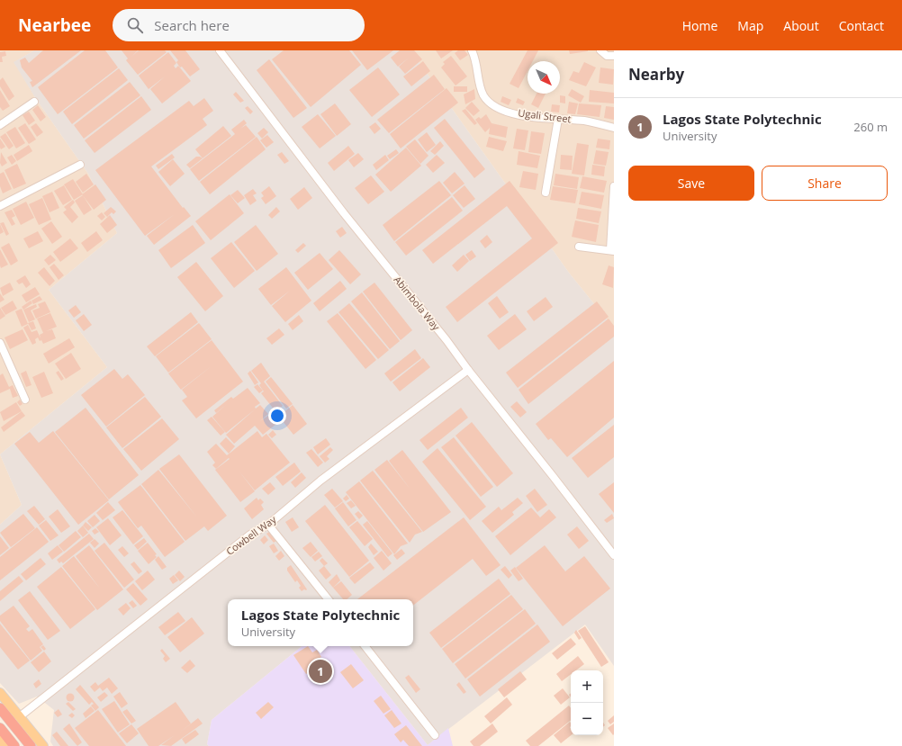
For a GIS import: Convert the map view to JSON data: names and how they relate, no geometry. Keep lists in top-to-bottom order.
{
  "streets": {
    "street": ["Ugali Street", "Abimbola Way", "Cowbell Way"]
  },
  "crossings": [
    ["Abimbola Way", "Cowbell Way"]
  ],
  "north": "bottom right",
  "page": {
    "header": "Nearbee",
    "search": "Search here",
    "nav": [
      "Home",
      "Map",
      "About",
      "Contact"
    ],
    "heading": "Nearby",
    "list": [
      {
        "mark": "1",
        "name": "Lagos State Polytechnic",
        "note": "University",
        "value": "260 m"
      }
    ],
    "buttons": ["Save", "Share"],
    "popup": ["Lagos State Polytechnic", "University"],
    "pins": "1",
    "map_buttons": ["+", "−"]
  }
}
